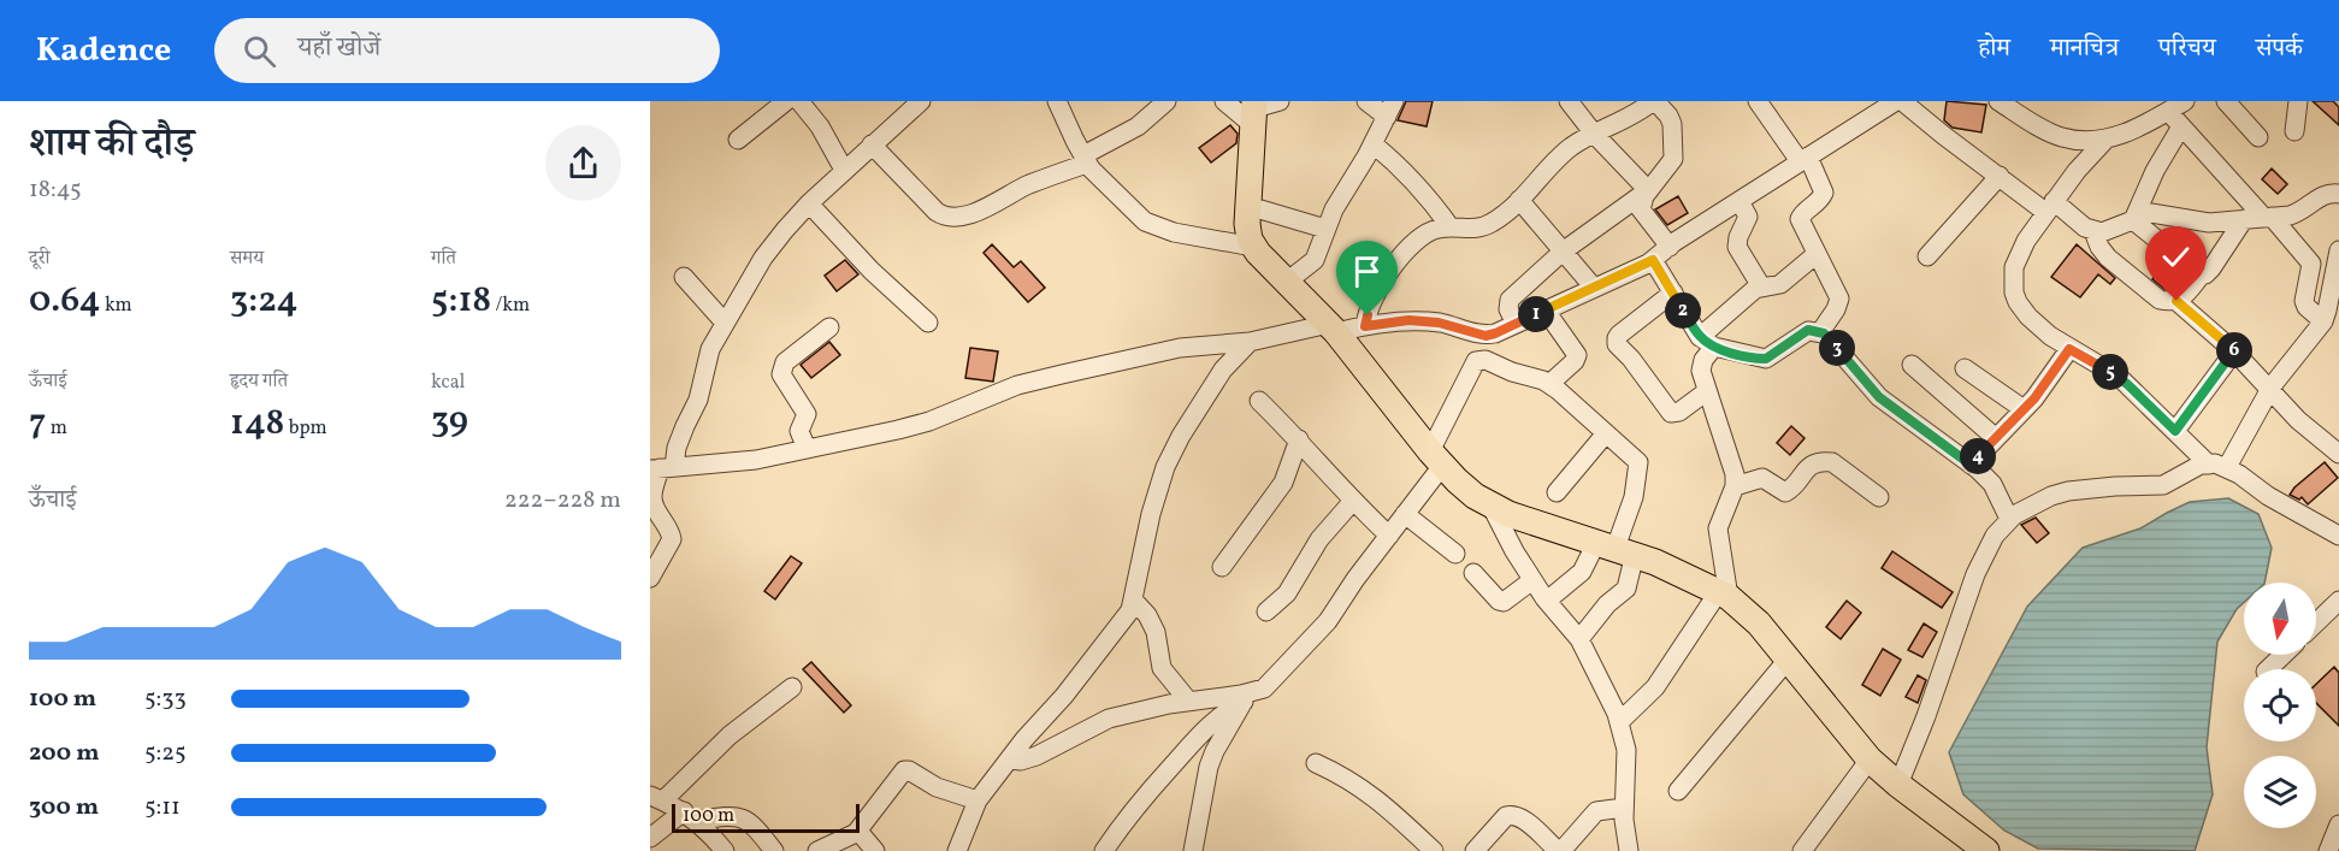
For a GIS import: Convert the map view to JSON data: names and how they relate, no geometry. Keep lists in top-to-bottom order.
{
  "scale_bar": "100 m",
  "north": "bottom",
  "page": {
    "header": "Kadence",
    "search": "यहाँ खोजें",
    "nav": [
      "होम",
      "मानचित्र",
      "परिचय",
      "संपर्क"
    ],
    "heading": ["शाम की दौड़", "18:45"],
    "stats": [
      ["दूरी", "0.64 km"],
      ["समय", "3:24"],
      ["गति", "5:18 /km"],
      ["ऊँचाई", "7 m"],
      ["हृदय गति", "148 bpm"],
      ["kcal", "39"]
    ],
    "pins": [
      "2",
      "1",
      "3",
      "6",
      "5",
      "4"
    ],
    "chart": ["ऊँचाई", "222–228 m"],
    "list": [
      {
        "name": "100 m",
        "note": "5:33"
      },
      {
        "name": "200 m",
        "note": "5:25"
      },
      {
        "name": "300 m",
        "note": "5:11"
      }
    ],
    "scale": "100 m"
  }
}
